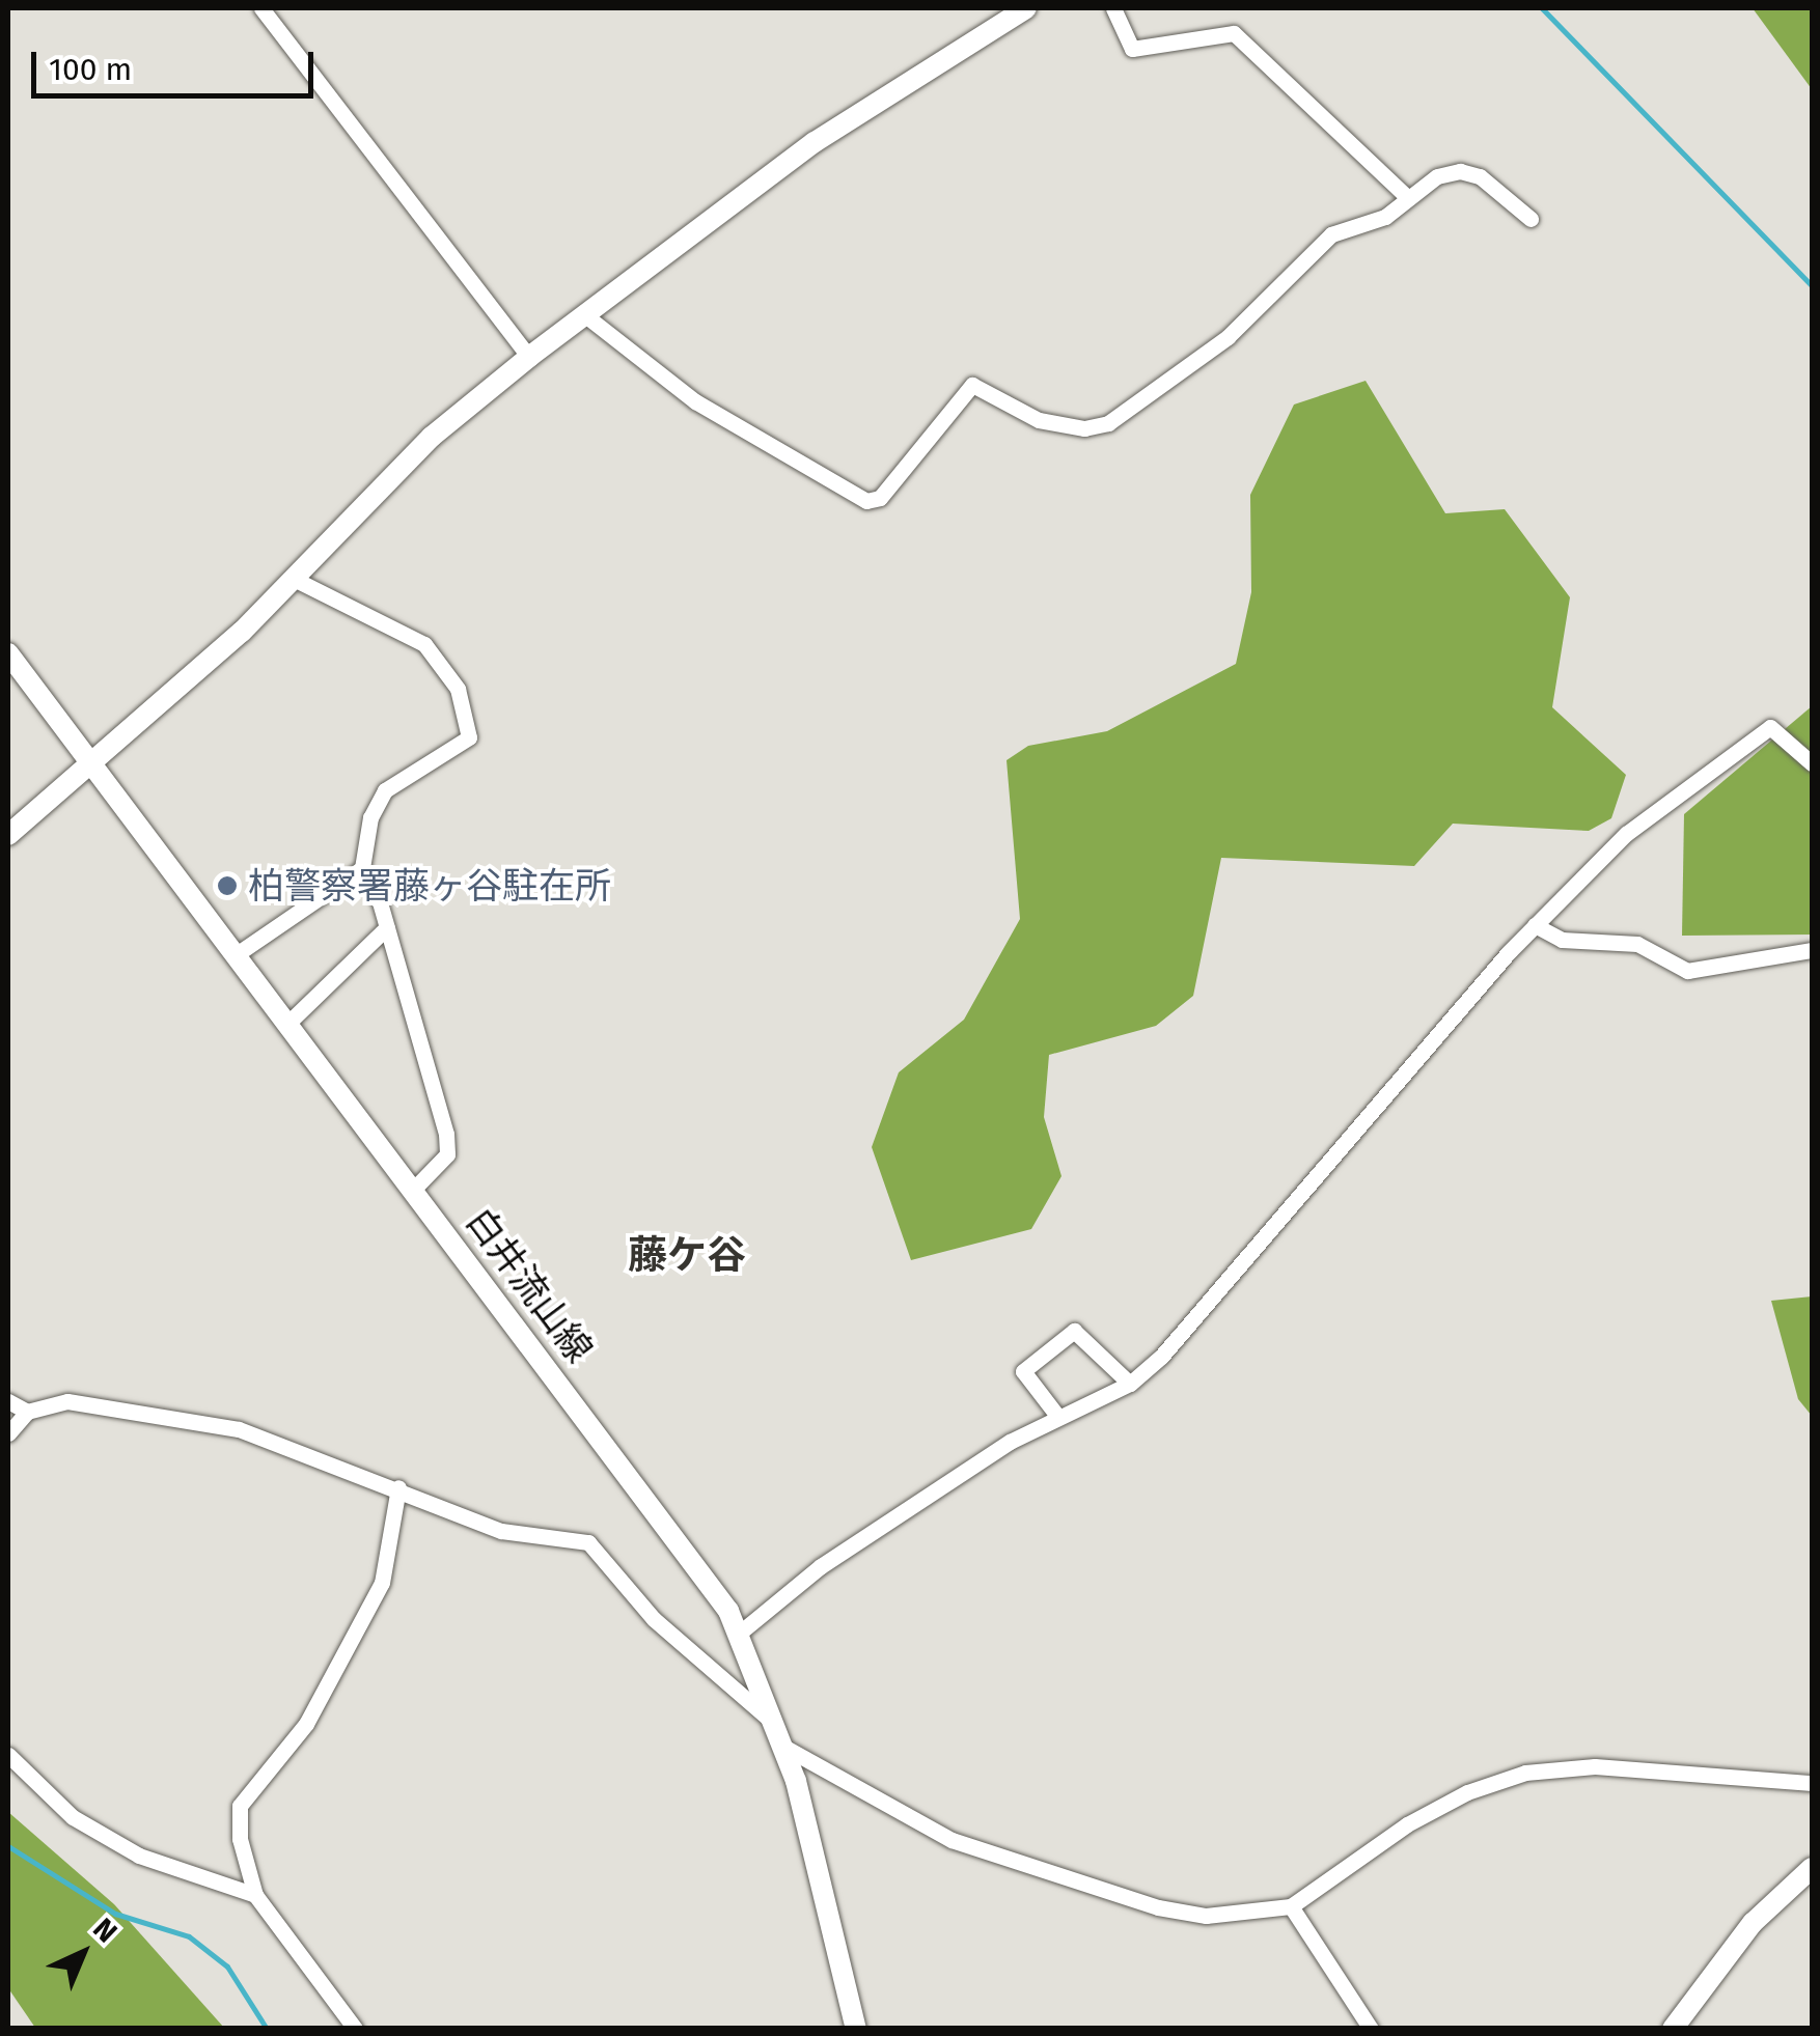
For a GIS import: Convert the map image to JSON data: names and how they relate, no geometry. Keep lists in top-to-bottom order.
{
  "streets": {
    "main road": ["白井流山線"]
  },
  "districts": ["藤ケ谷"],
  "places": ["柏警察署藤ヶ谷駐在所"],
  "scale_bar": "100 m",
  "north": "top right"
}
